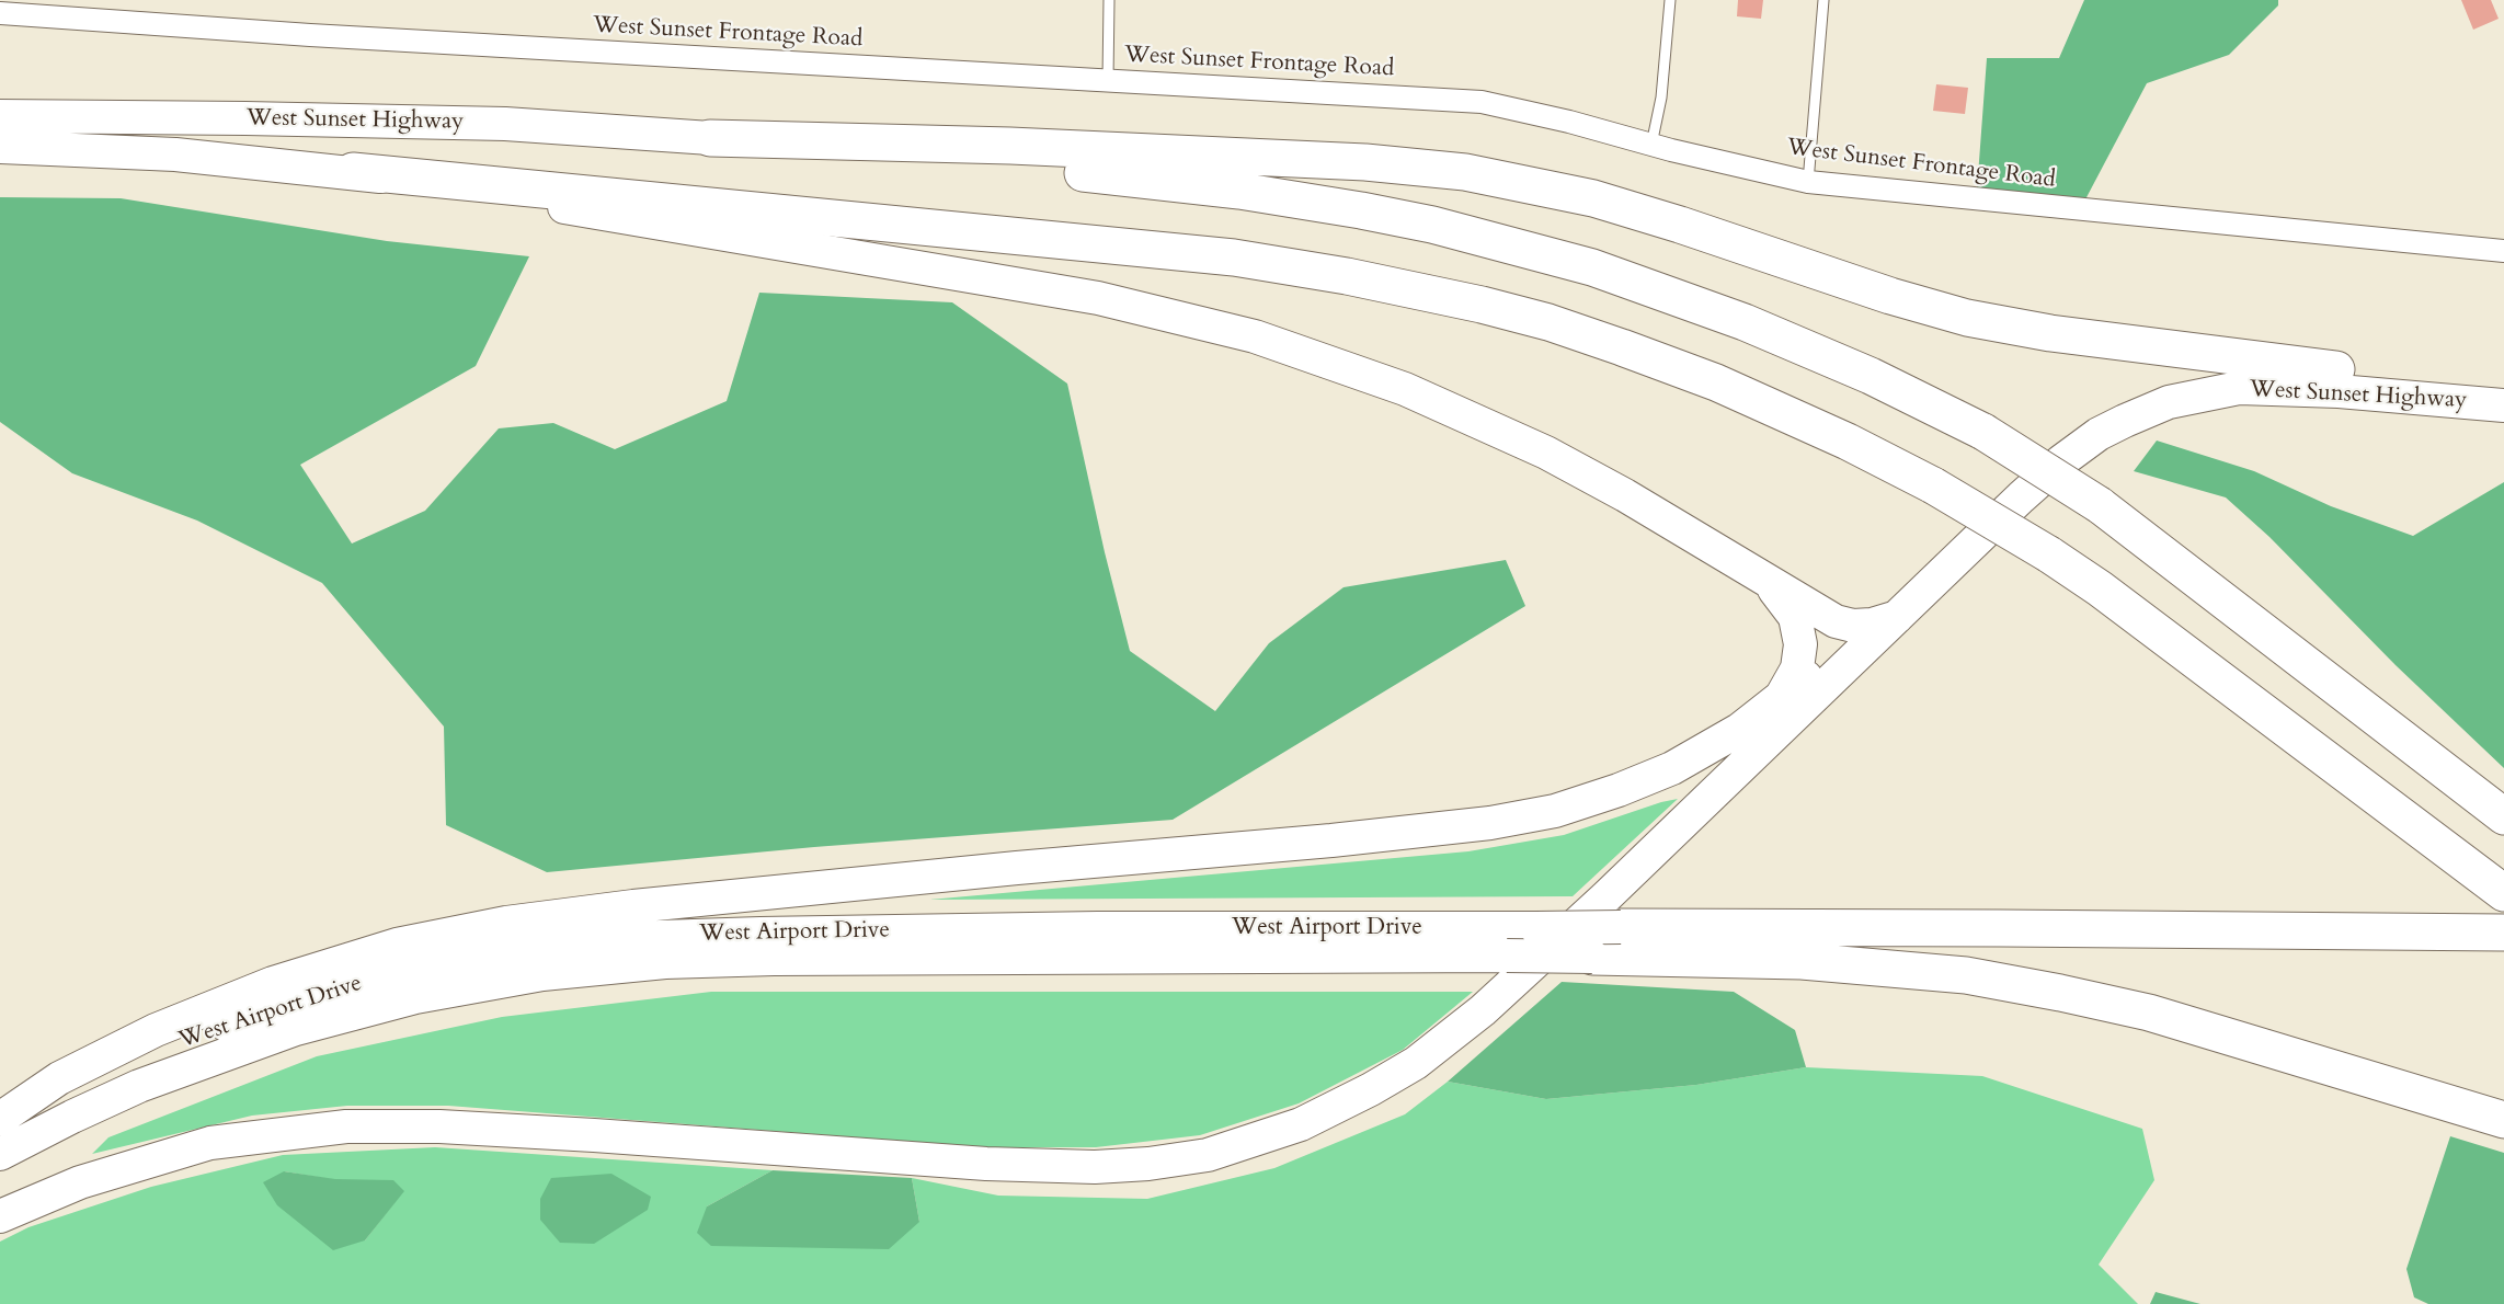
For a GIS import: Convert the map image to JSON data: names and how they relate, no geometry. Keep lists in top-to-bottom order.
{
  "streets": {
    "main road": ["West Sunset Highway", "West Airport Drive"],
    "street": ["West Sunset Frontage Road"]
  },
  "crossings": [
    ["West Sunset Highway", "West Airport Drive"]
  ]
}
